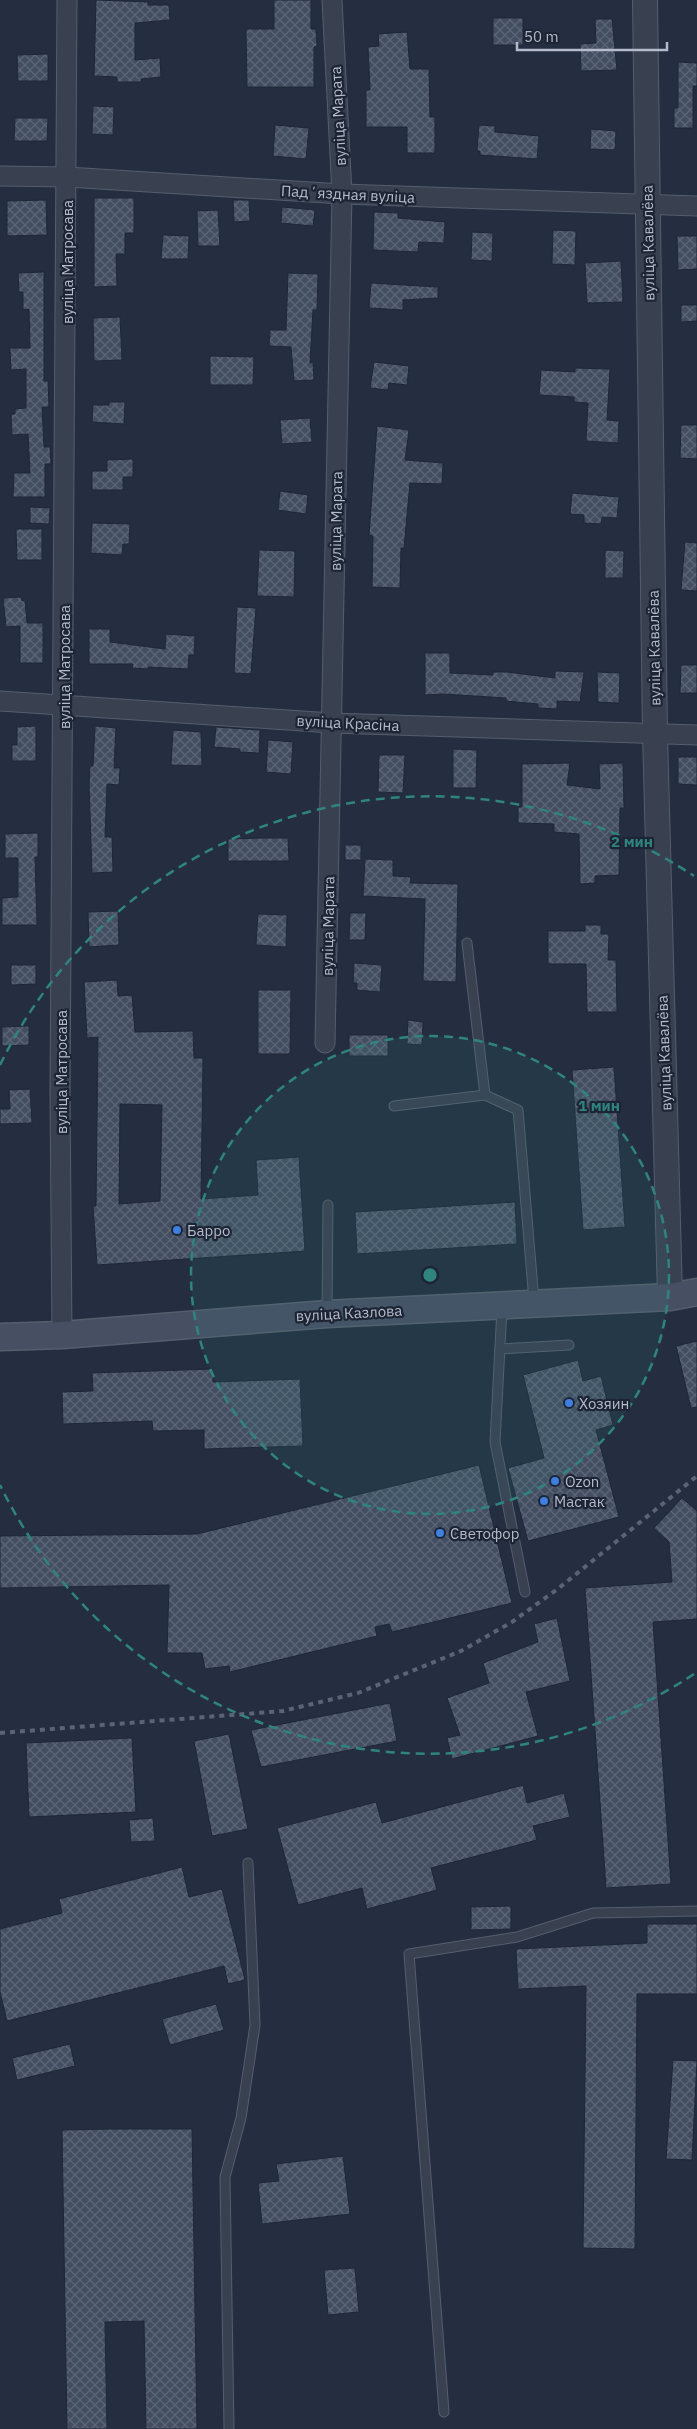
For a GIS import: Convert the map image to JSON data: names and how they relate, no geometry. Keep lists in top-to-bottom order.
{
  "streets": {
    "main road": ["вуліца Казлова"],
    "street": [
      "вуліца Марата",
      "Падʼяздная вуліца",
      "вуліца Кавалёва",
      "вуліца Матросава",
      "вуліца Красіна"
    ]
  },
  "crossings": [
    ["вуліца Марата", "Падʼяздная вуліца"],
    ["вуліца Марата", "вуліца Красіна"],
    ["Падʼяздная вуліца", "вуліца Кавалёва"],
    ["Падʼяздная вуліца", "вуліца Матросава"],
    ["вуліца Кавалёва", "вуліца Красіна"],
    ["вуліца Кавалёва", "вуліца Казлова"],
    ["вуліца Матросава", "вуліца Красіна"],
    ["вуліца Матросава", "вуліца Казлова"]
  ],
  "places": [
    "Барро",
    "Хозяин",
    "Ozon",
    "Мастак",
    "Светофор"
  ],
  "scale_bar": "50 m",
  "rings": ["2 мин", "1 мин"]
}
